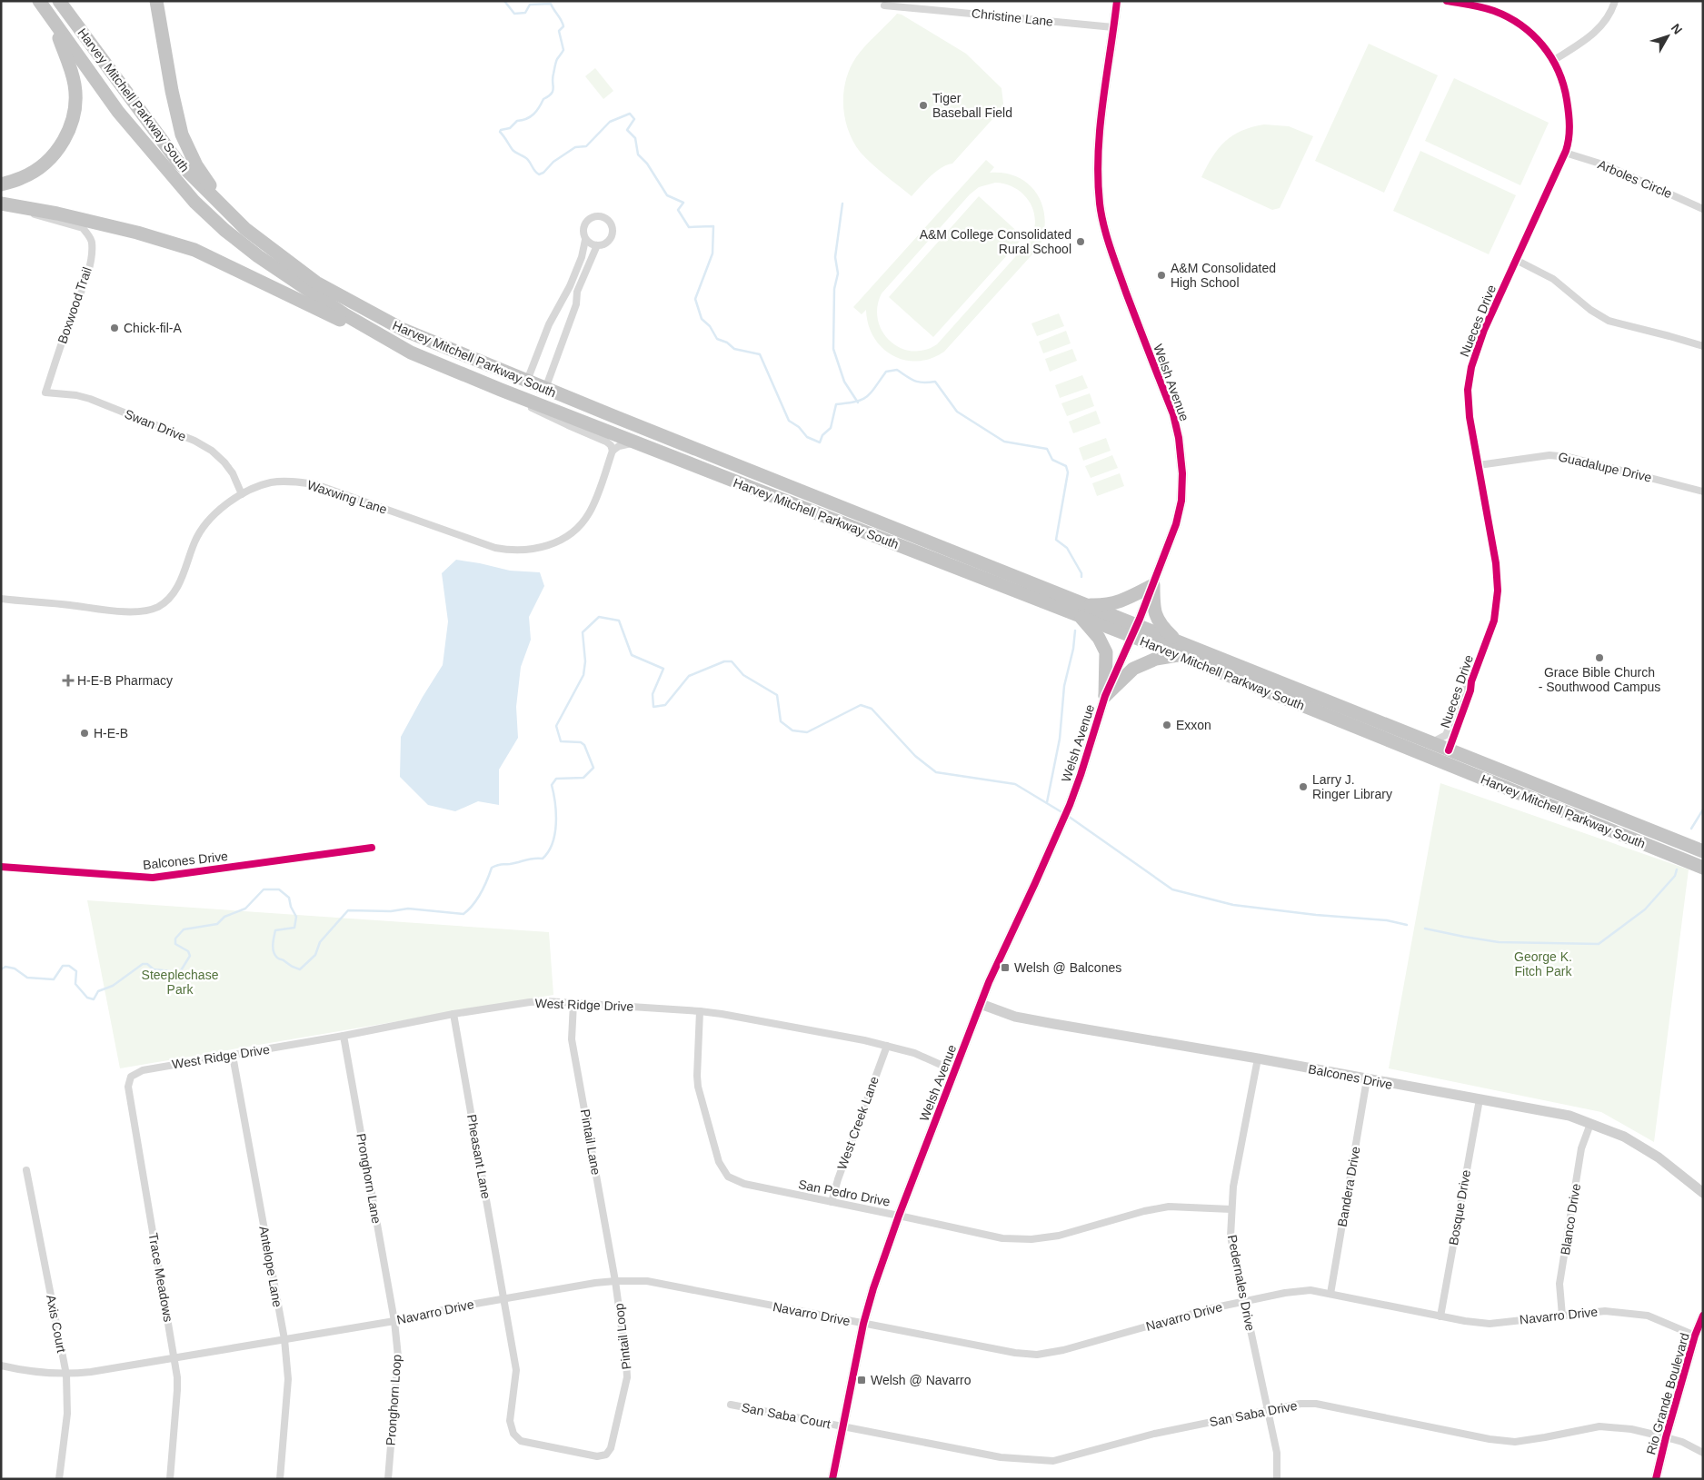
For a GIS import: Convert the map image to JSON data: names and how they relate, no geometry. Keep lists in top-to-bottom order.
{
  "streets": {
    "highway": ["Harvey Mitchell Parkway South"],
    "main road": ["Welsh Avenue", "Balcones Drive", "Rio Grande Boulevard"],
    "street": [
      "Christine Lane",
      "Arboles Circle",
      "Boxwood Trail",
      "Nueces Drive",
      "Swan Drive",
      "Guadalupe Drive",
      "Waxwing Lane",
      "West Ridge Drive",
      "West Creek Lane",
      "Pintail Lane",
      "Pheasant Lane",
      "Pronghorn Lane",
      "Bandera Drive",
      "San Pedro Drive",
      "Bosque Drive",
      "Blanco Drive",
      "Antelope Lane",
      "Trace Meadows",
      "Pedernales Drive",
      "Navarro Drive",
      "Axis Court",
      "Pintail Loop",
      "Pronghorn Loop",
      "San Saba Drive",
      "San Saba Court"
    ]
  },
  "crossings": [
    ["Christine Lane", "Welsh Avenue"],
    ["Harvey Mitchell Parkway South", "Nueces Drive"],
    ["Harvey Mitchell Parkway South", "Welsh Avenue"],
    ["Arboles Circle", "Nueces Drive"],
    ["Boxwood Trail", "Swan Drive"],
    ["Nueces Drive", "Guadalupe Drive"],
    ["Welsh Avenue", "Balcones Drive"],
    ["Welsh Avenue", "West Ridge Drive"],
    ["Welsh Avenue", "San Pedro Drive"],
    ["Welsh Avenue", "Navarro Drive"],
    ["Welsh Avenue", "San Saba Drive"],
    ["Welsh Avenue", "San Saba Court"],
    ["Swan Drive", "Waxwing Lane"],
    ["Balcones Drive", "Bandera Drive"],
    ["Balcones Drive", "Bosque Drive"],
    ["Balcones Drive", "Blanco Drive"],
    ["Balcones Drive", "Pedernales Drive"],
    ["West Ridge Drive", "West Creek Lane"],
    ["West Ridge Drive", "Pintail Lane"],
    ["West Ridge Drive", "Pheasant Lane"],
    ["West Ridge Drive", "Pronghorn Lane"],
    ["West Ridge Drive", "San Pedro Drive"],
    ["West Ridge Drive", "Antelope Lane"],
    ["West Ridge Drive", "Trace Meadows"],
    ["West Creek Lane", "San Pedro Drive"],
    ["Pintail Lane", "Navarro Drive"],
    ["Pintail Lane", "Pintail Loop"],
    ["Pheasant Lane", "Navarro Drive"],
    ["Pheasant Lane", "Pintail Loop"],
    ["Pronghorn Lane", "Navarro Drive"],
    ["Pronghorn Lane", "Pronghorn Loop"],
    ["Bandera Drive", "Navarro Drive"],
    ["San Pedro Drive", "Pedernales Drive"],
    ["Bosque Drive", "Navarro Drive"],
    ["Blanco Drive", "Navarro Drive"],
    ["Antelope Lane", "Navarro Drive"],
    ["Trace Meadows", "Navarro Drive"],
    ["Pedernales Drive", "Navarro Drive"],
    ["Pedernales Drive", "San Saba Drive"],
    ["Navarro Drive", "Axis Court"],
    ["Navarro Drive", "Pintail Loop"],
    ["Navarro Drive", "Rio Grande Boulevard"],
    ["Navarro Drive", "Pronghorn Loop"],
    ["Rio Grande Boulevard", "San Saba Drive"],
    ["San Saba Drive", "San Saba Court"]
  ],
  "parks": ["George K. Fitch Park", "Steeplechase Park"],
  "places": {
    "other": [
      "Tiger Baseball Field",
      "A&M College Consolidated Rural School",
      "A&M Consolidated High School",
      "Chick-fil-A",
      "Grace Bible Church - Southwood Campus",
      "Exxon",
      "H-E-B",
      "Larry J. Ringer Library"
    ],
    "health": ["H-E-B Pharmacy"],
    "transit": ["Welsh @ Balcones", "Welsh @ Navarro"]
  },
  "north": "top right"
}
